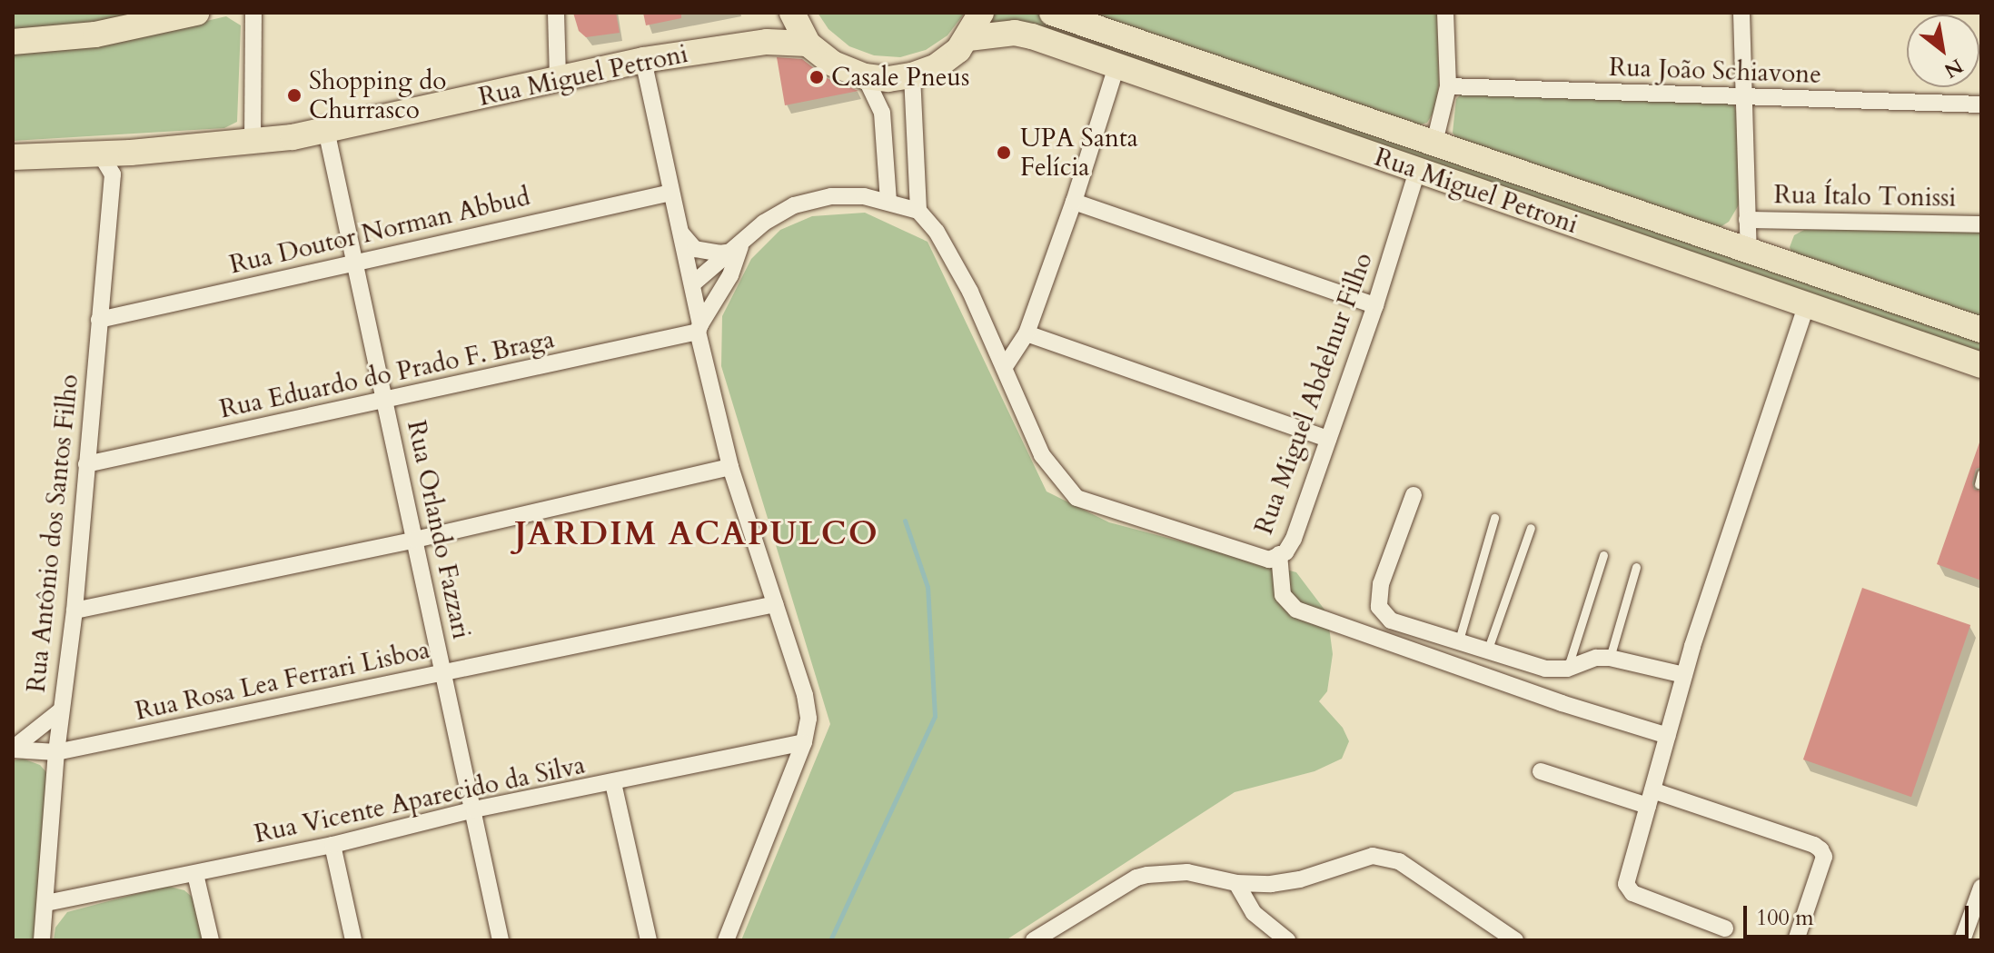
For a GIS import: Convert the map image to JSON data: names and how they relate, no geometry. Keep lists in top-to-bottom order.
{
  "streets": {
    "main road": ["Rua Miguel Petroni"],
    "street": [
      "Rua João Schiavone",
      "Rua Ítalo Tonissi",
      "Rua Doutor Norman Abbud",
      "Rua Eduardo do Prado F. Braga",
      "Rua Miguel Abdelnur Filho",
      "Rua Orlando Fazzari",
      "Rua Antônio dos Santos Filho",
      "Rua Rosa Lea Ferrari Lisboa",
      "Rua Vicente Aparecido da Silva"
    ]
  },
  "crossings": [
    ["Rua Miguel Petroni", "Rua Miguel Abdelnur Filho"],
    ["Rua Miguel Petroni", "Rua Orlando Fazzari"],
    ["Rua Miguel Petroni", "Rua Antônio dos Santos Filho"],
    ["Rua Doutor Norman Abbud", "Rua Orlando Fazzari"],
    ["Rua Doutor Norman Abbud", "Rua Antônio dos Santos Filho"],
    ["Rua Eduardo do Prado F. Braga", "Rua Orlando Fazzari"],
    ["Rua Eduardo do Prado F. Braga", "Rua Antônio dos Santos Filho"],
    ["Rua Orlando Fazzari", "Rua Rosa Lea Ferrari Lisboa"],
    ["Rua Orlando Fazzari", "Rua Vicente Aparecido da Silva"],
    ["Rua Antônio dos Santos Filho", "Rua Rosa Lea Ferrari Lisboa"],
    ["Rua Antônio dos Santos Filho", "Rua Vicente Aparecido da Silva"]
  ],
  "districts": ["JARDIM ACAPULCO"],
  "places": ["Casale Pneus", "Shopping do Churrasco", "UPA Santa Felícia"],
  "scale_bar": "100 m",
  "north": "bottom right"
}
